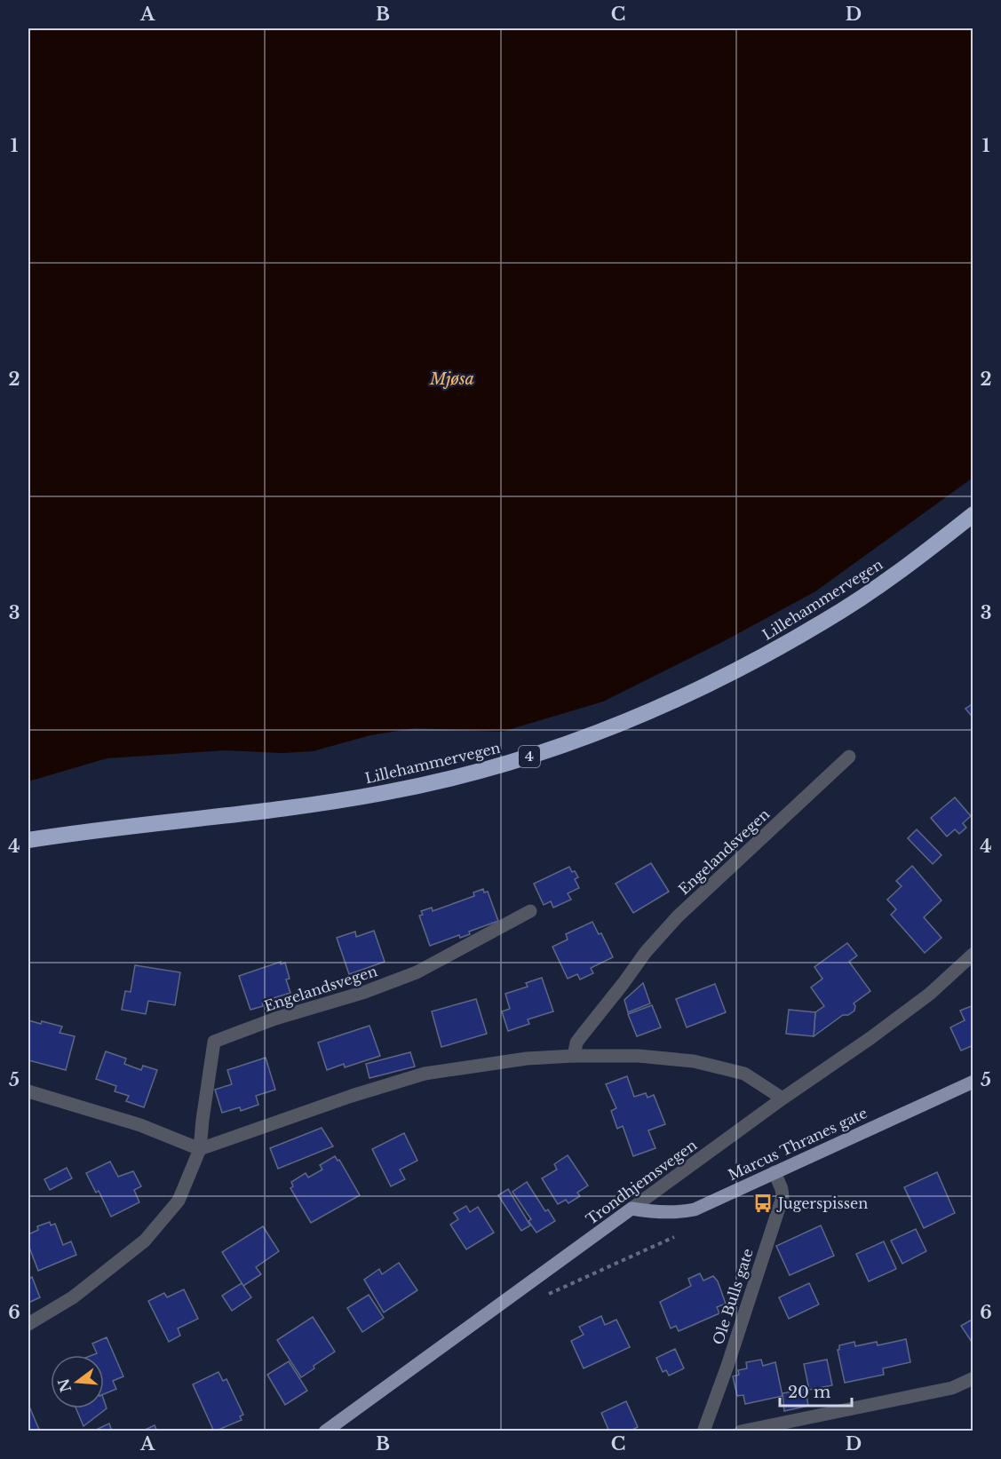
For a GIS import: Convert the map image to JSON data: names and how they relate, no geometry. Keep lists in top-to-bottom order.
{
  "streets": {
    "highway": ["Lillehammervegen", "4"],
    "main road": ["Marcus Thranes gate", "Trondhjemsvegen"],
    "street": ["Engelandsvegen", "Ole Bulls gate"]
  },
  "crossings": [
    ["Marcus Thranes gate", "Trondhjemsvegen"],
    ["Marcus Thranes gate", "Ole Bulls gate"]
  ],
  "water": ["Mjøsa"],
  "places": {
    "bus stop": ["Jugerspissen"]
  },
  "scale_bar": "20 m",
  "north": "left",
  "grid": {
    "columns": [
      "A",
      "B",
      "C",
      "D"
    ],
    "rows": [
      "1",
      "2",
      "3",
      "4",
      "5",
      "6"
    ]
  }
}
